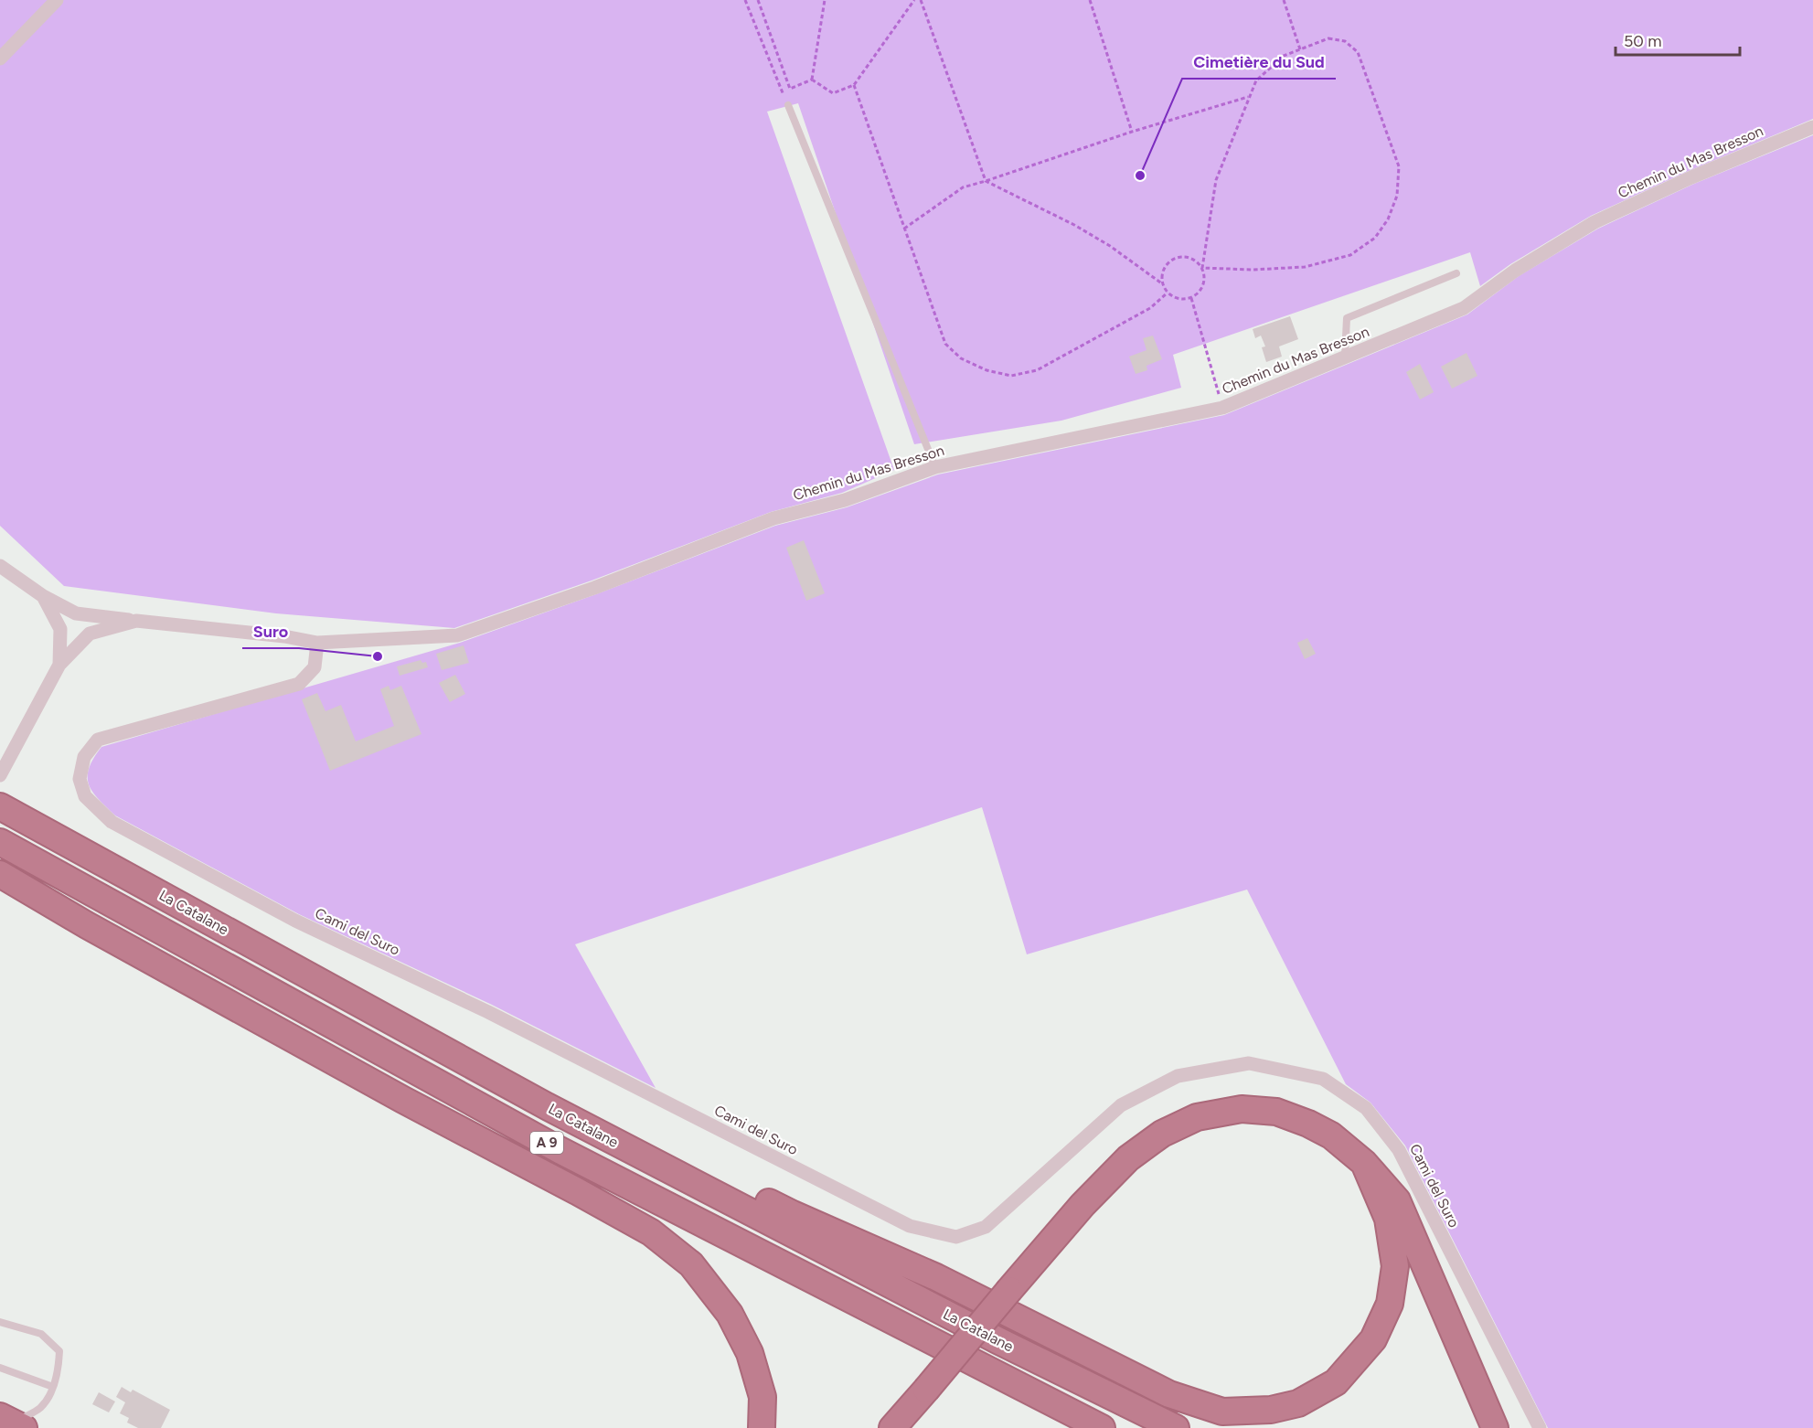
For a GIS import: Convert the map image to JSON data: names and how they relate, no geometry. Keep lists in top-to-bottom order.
{
  "streets": {
    "highway": ["La Catalane", "A 9"],
    "street": ["Chemin du Mas Bresson", "Cami del Suro"]
  },
  "crossings": [
    ["Chemin du Mas Bresson", "Cami del Suro"]
  ],
  "places": ["Cimetière du Sud", "Suro"],
  "scale_bar": "50 m"
}
